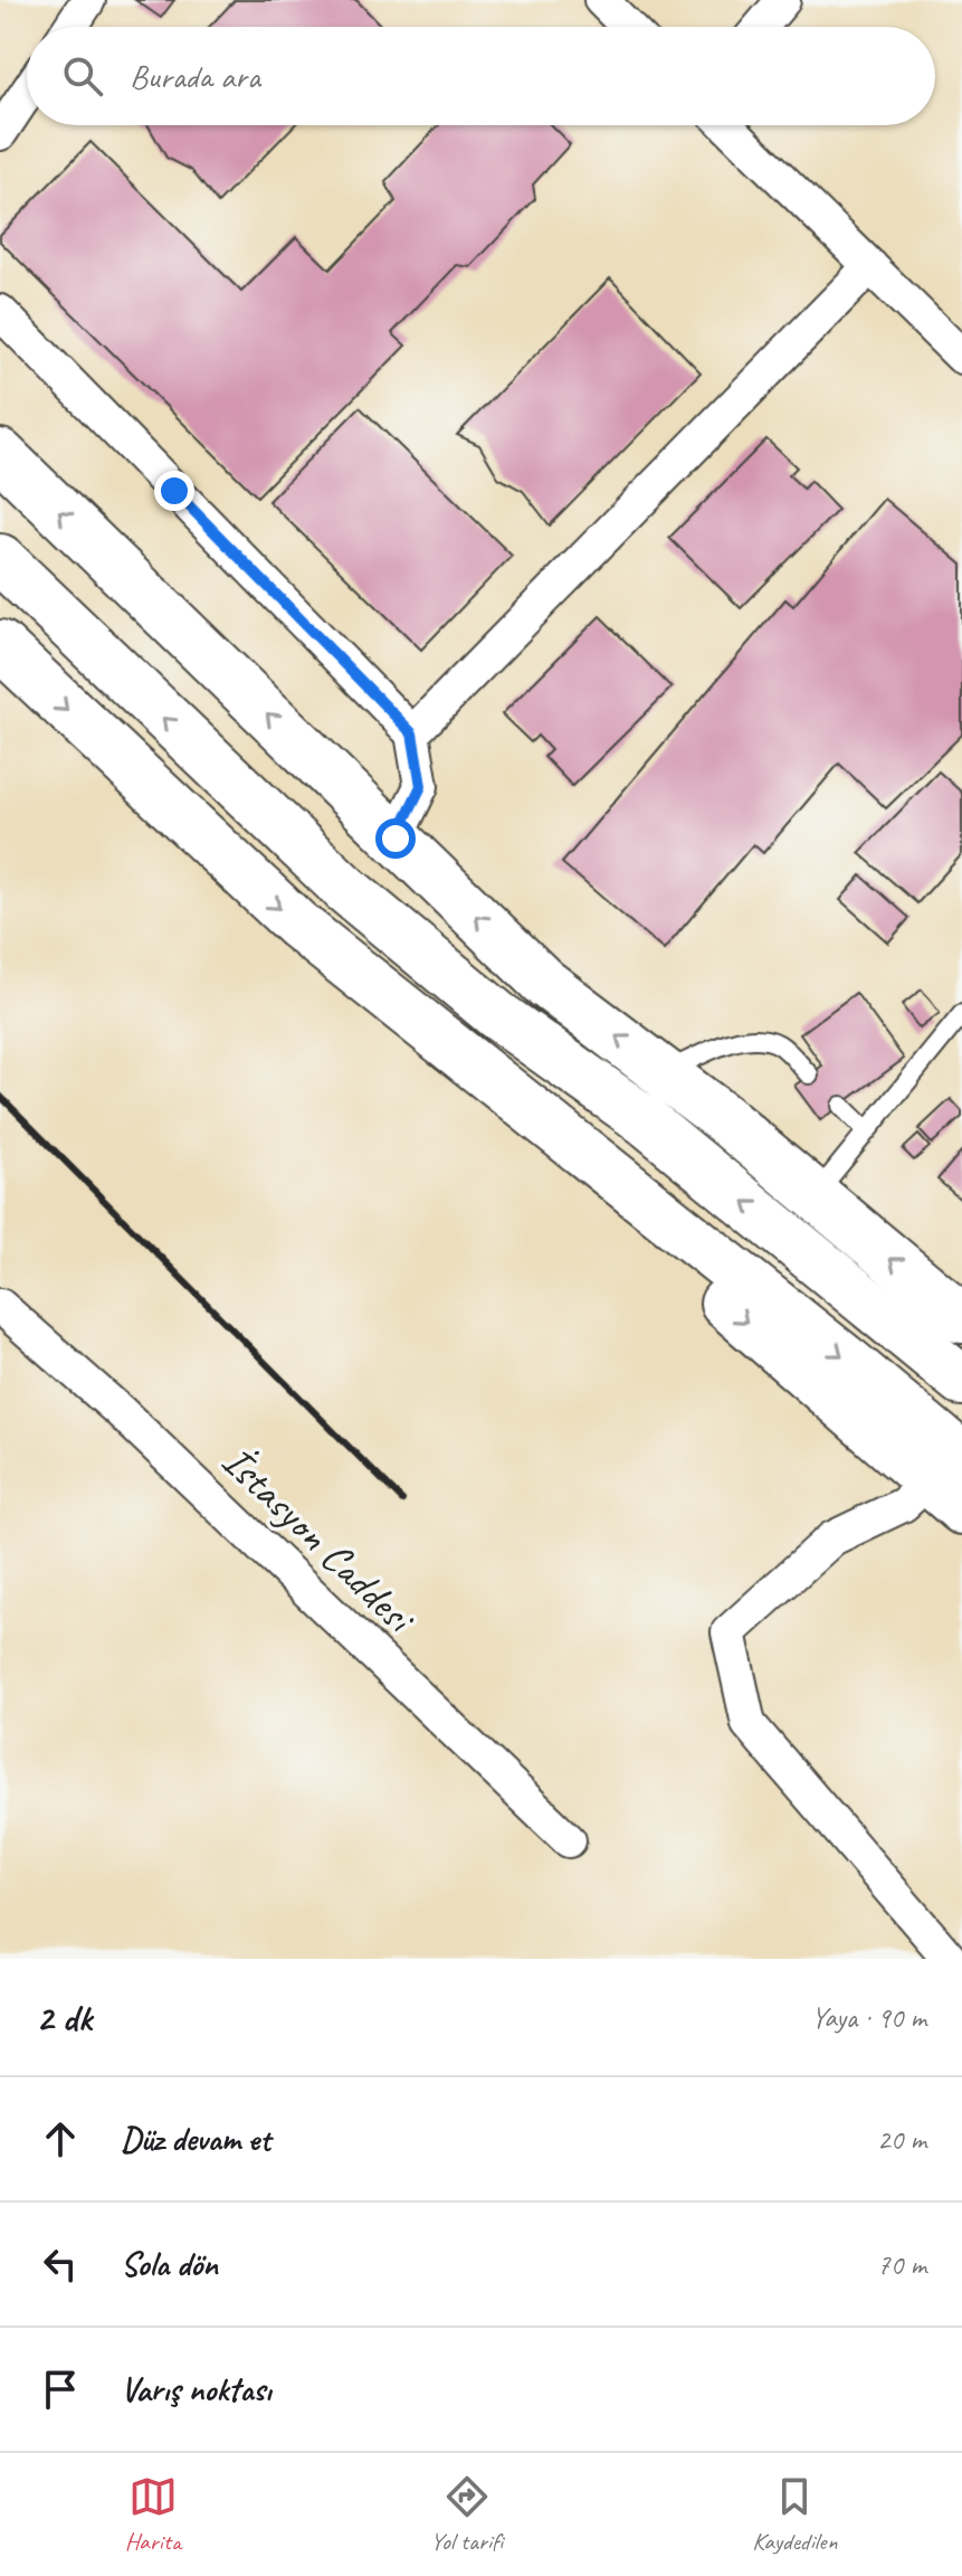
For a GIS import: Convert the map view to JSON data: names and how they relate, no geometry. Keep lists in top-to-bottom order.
{
  "streets": {
    "street": ["İstasyon Caddesi"]
  },
  "page": {
    "search": "Burada ara",
    "heading": ["2 dk", "Yaya · 90 m"],
    "list": [
      ["Düz devam et", "20 m"],
      ["Sola dön", "70 m"],
      "Varış noktası"
    ],
    "nav": ["Harita", "Yol tarifi", "Kaydedilen"]
  }
}
